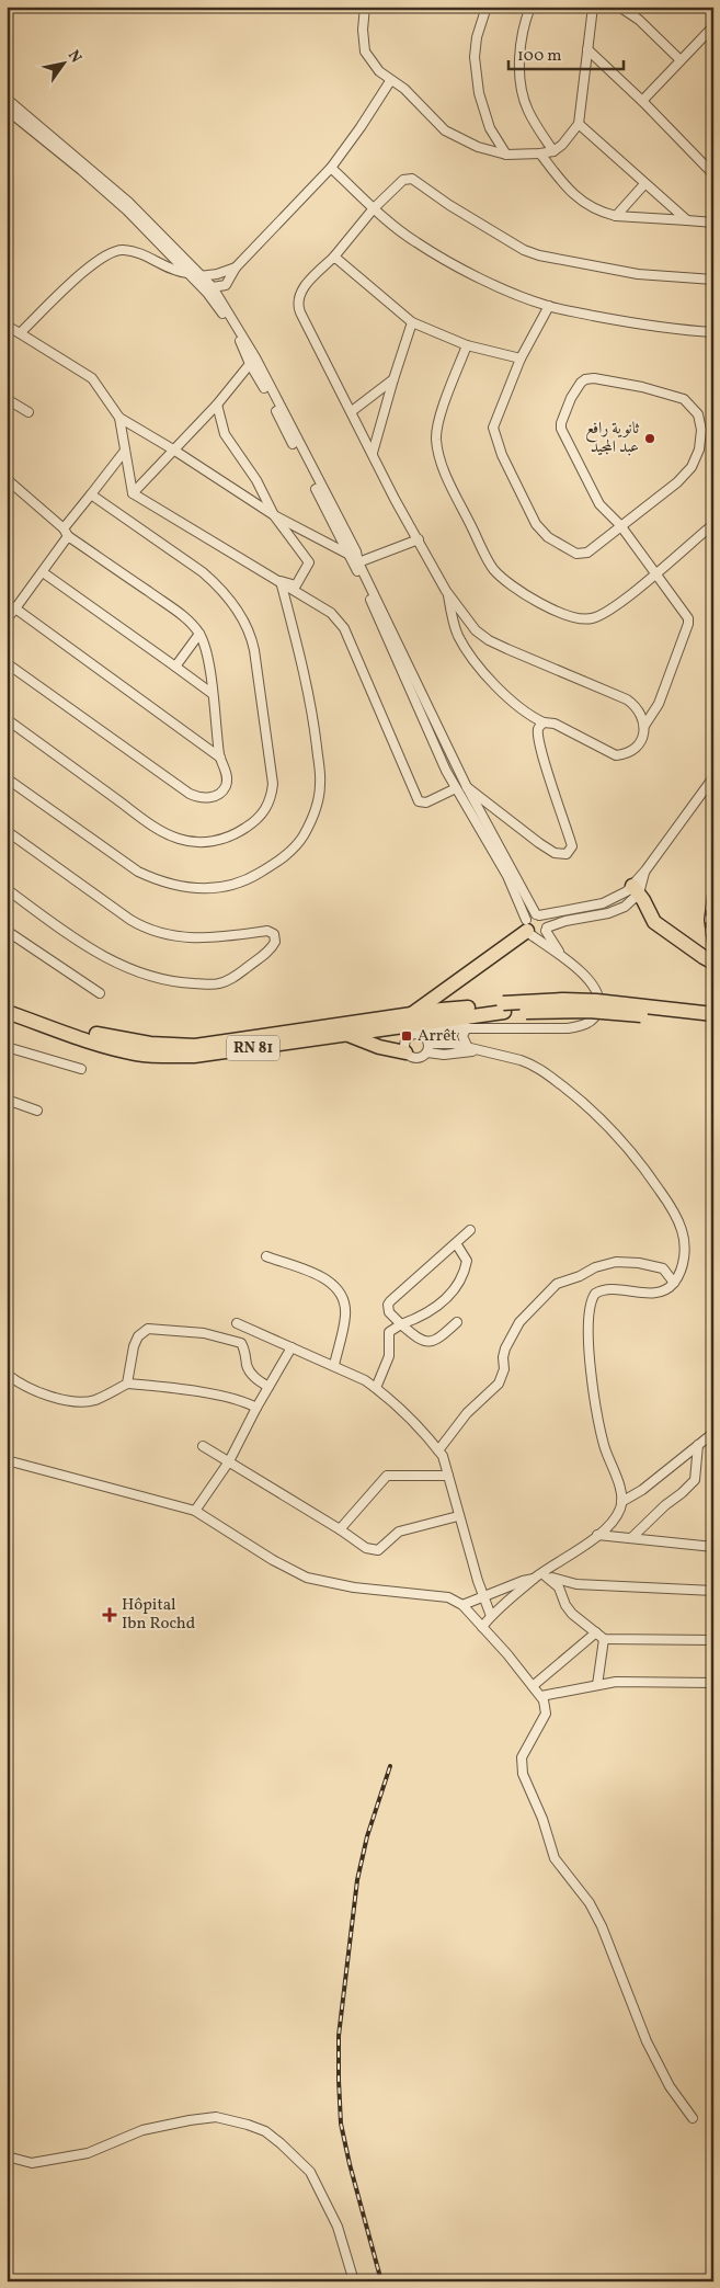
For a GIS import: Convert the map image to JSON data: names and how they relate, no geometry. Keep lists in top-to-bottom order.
{
  "streets": {
    "highway": ["RN 81"]
  },
  "places": {
    "other": ["ثانوية رافع عبد المجيد"],
    "transit": ["Arrêt"],
    "health": ["Hôpital Ibn Rochd"]
  },
  "scale_bar": "100 m",
  "north": "top right"
}
